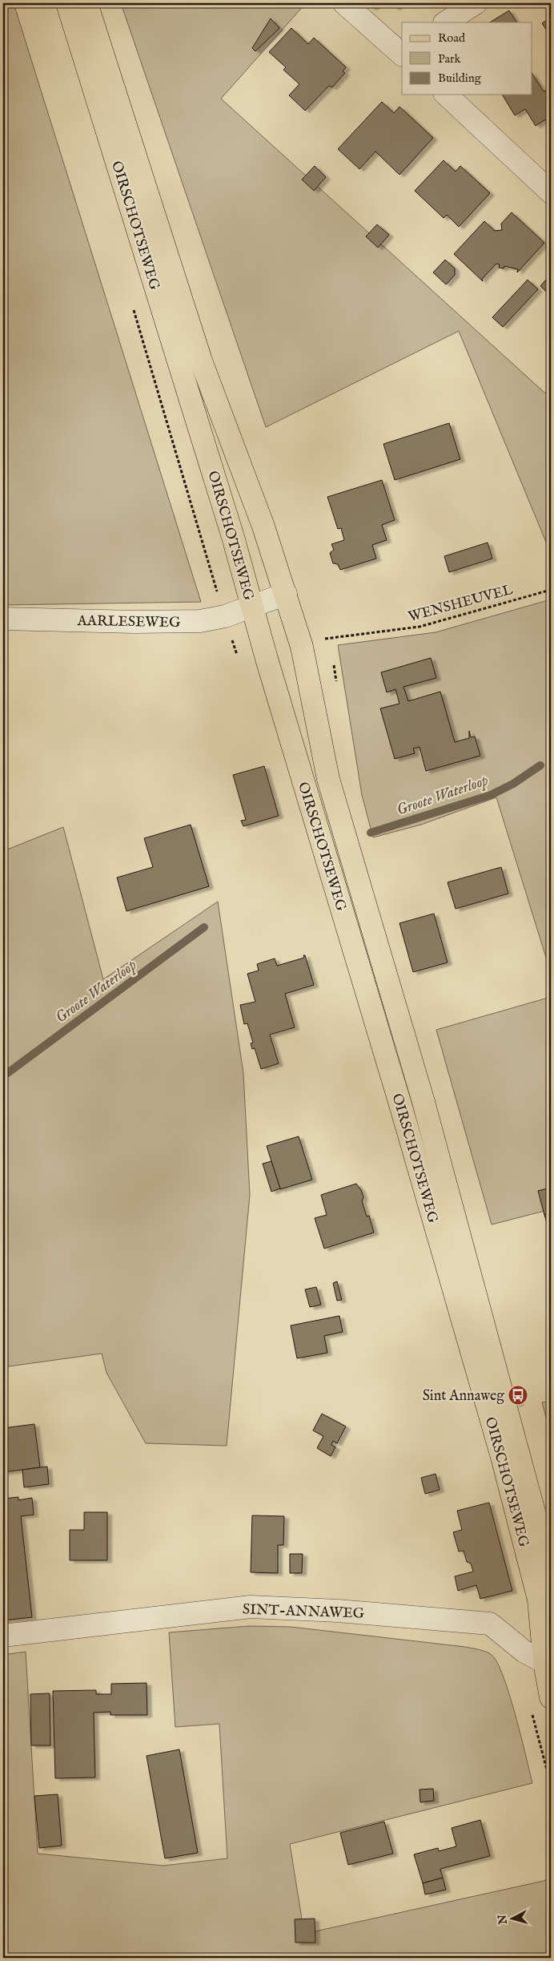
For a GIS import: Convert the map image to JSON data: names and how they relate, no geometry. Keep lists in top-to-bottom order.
{
  "streets": {
    "main road": ["OIRSCHOTSEWEG"],
    "street": ["AARLESEWEG", "SINT-ANNAWEG"],
    "path": ["WENSHEUVEL"]
  },
  "crossings": [
    ["OIRSCHOTSEWEG", "AARLESEWEG"],
    ["OIRSCHOTSEWEG", "SINT-ANNAWEG"]
  ],
  "water": ["Groote Waterloop"],
  "places": {
    "bus stop": ["Sint Annaweg"]
  },
  "legend": ["Road", "Park", "Building"],
  "north": "left"
}
